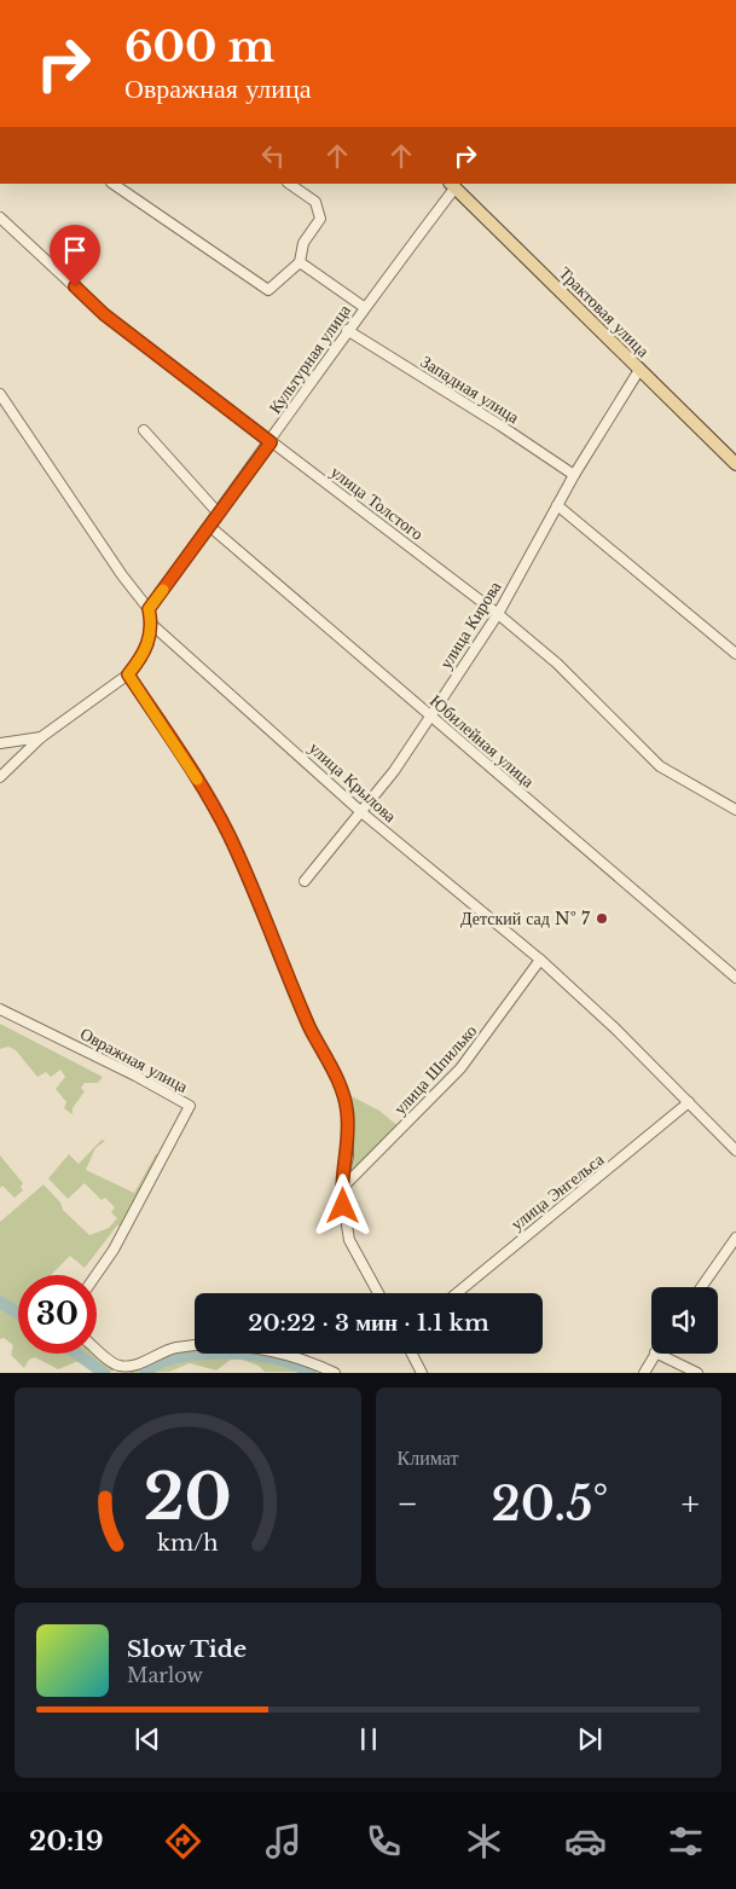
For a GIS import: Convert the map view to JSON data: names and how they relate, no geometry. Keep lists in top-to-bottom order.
{
  "streets": {
    "main road": ["Трактовая улица"],
    "street": [
      "Культурная улица",
      "Западная улица",
      "улица Толстого",
      "улица Кирова",
      "Юбилейная улица",
      "улица Крылова",
      "Овражная улица",
      "улица Шпилько",
      "улица Энгельса"
    ]
  },
  "crossings": [
    ["Трактовая улица", "Культурная улица"],
    ["Трактовая улица", "улица Кирова"],
    ["Культурная улица", "Западная улица"],
    ["Культурная улица", "улица Толстого"],
    ["Культурная улица", "Юбилейная улица"],
    ["Западная улица", "улица Кирова"],
    ["улица Толстого", "улица Кирова"],
    ["улица Кирова", "Юбилейная улица"],
    ["улица Кирова", "улица Крылова"],
    ["улица Крылова", "улица Шпилько"],
    ["улица Крылова", "улица Энгельса"]
  ],
  "places": ["Детский сад № 7"],
  "page": {
    "turn": ["600 m", "Овражная улица"],
    "limit": "30",
    "trip": "20:22 · 3 мин · 1.1 km",
    "tile": "Климат",
    "heat": ["−", "20.5°", "+"],
    "song": ["Slow Tide", "Marlow"],
    "tabs": "20:19",
    "gauge": ["20", "km/h"]
  }
}
